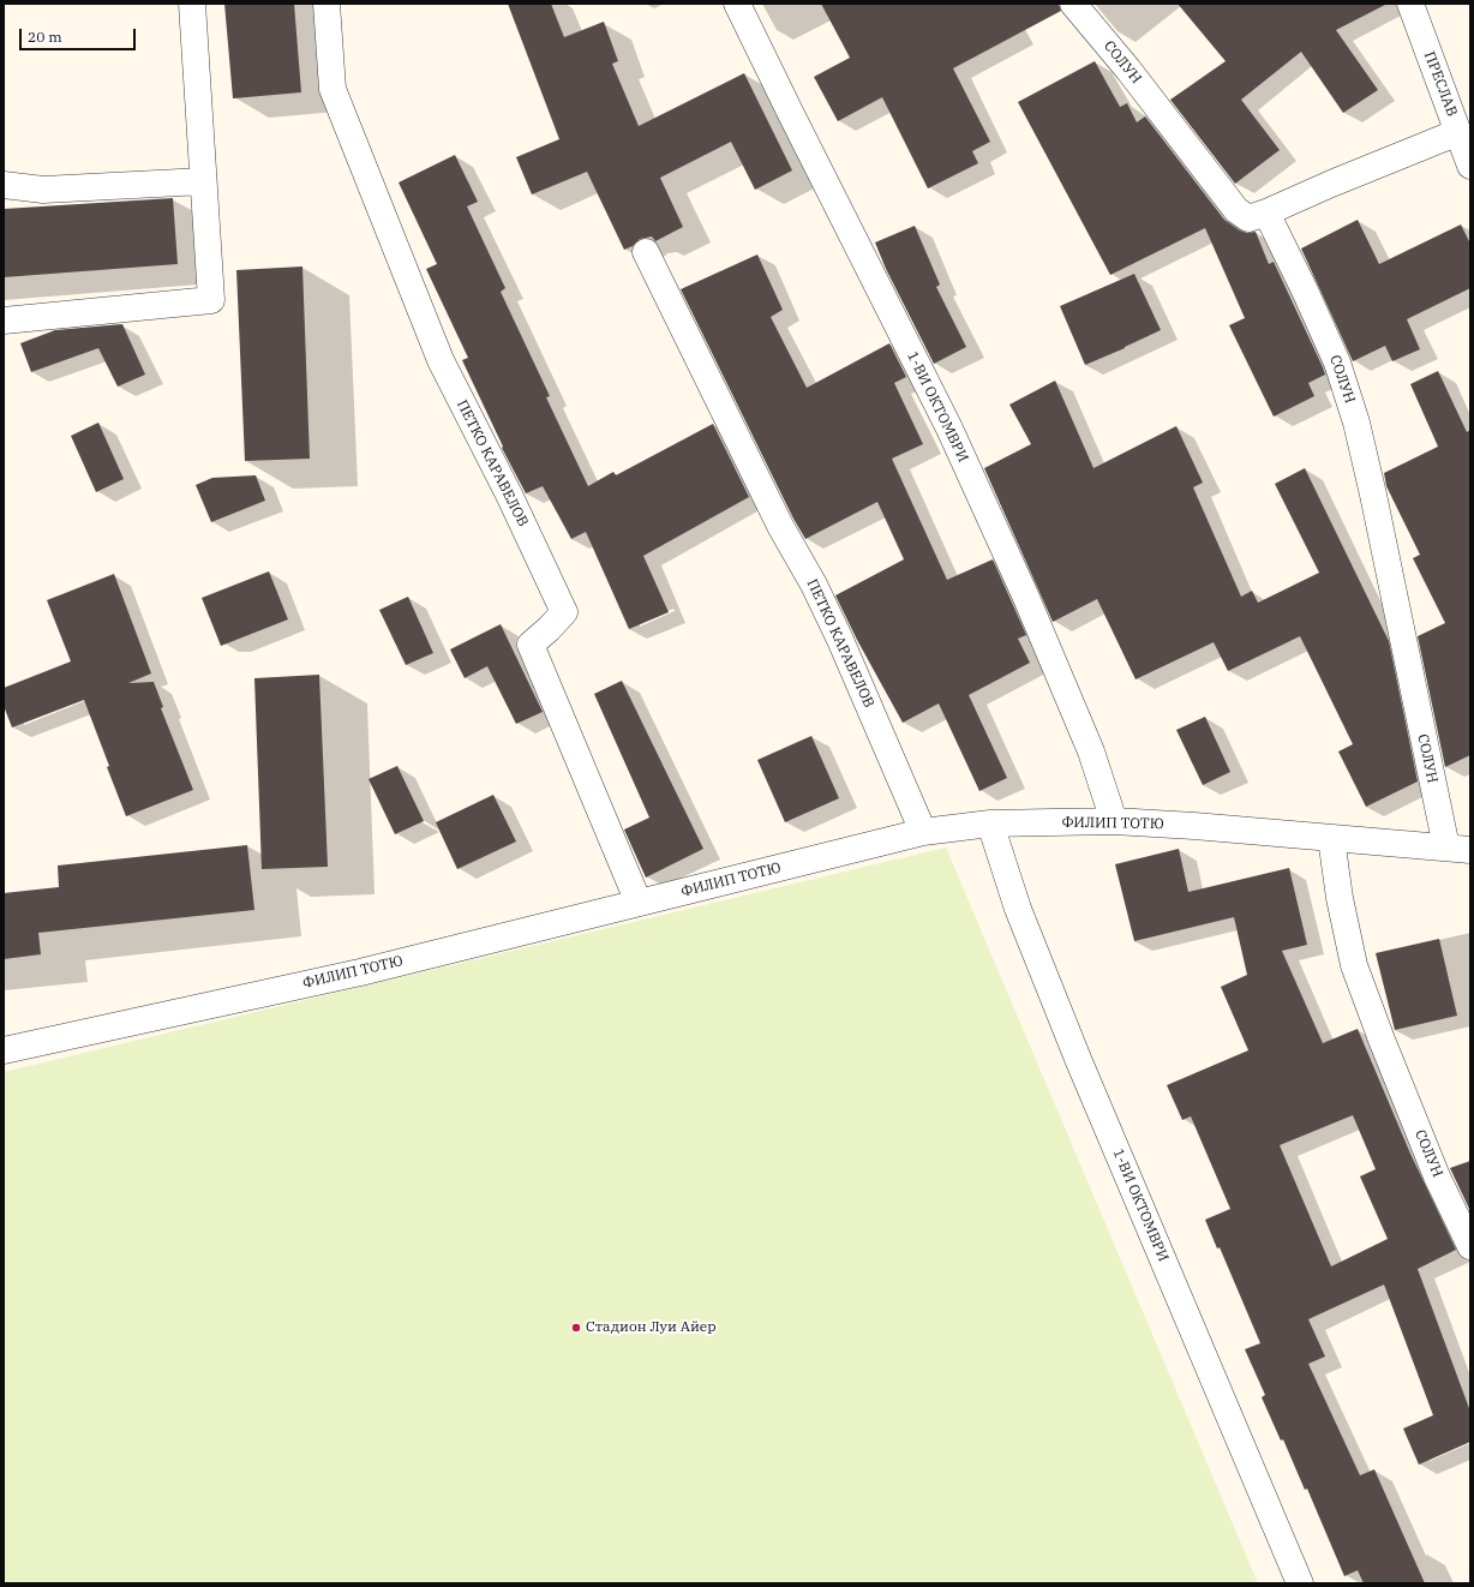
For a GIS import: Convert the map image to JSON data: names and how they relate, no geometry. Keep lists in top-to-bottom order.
{
  "streets": {
    "street": [
      "СОЛУН",
      "ПРЕСЛАВ",
      "1-ВИ ОКТОМВРИ",
      "ПЕТКО КАРАВЕЛОВ",
      "ФИЛИП ТОТЮ"
    ]
  },
  "crossings": [
    ["СОЛУН", "ФИЛИП ТОТЮ"],
    ["1-ВИ ОКТОМВРИ", "ФИЛИП ТОТЮ"],
    ["ПЕТКО КАРАВЕЛОВ", "ФИЛИП ТОТЮ"]
  ],
  "places": ["Стадион Луи Айер"],
  "scale_bar": "20 m"
}
